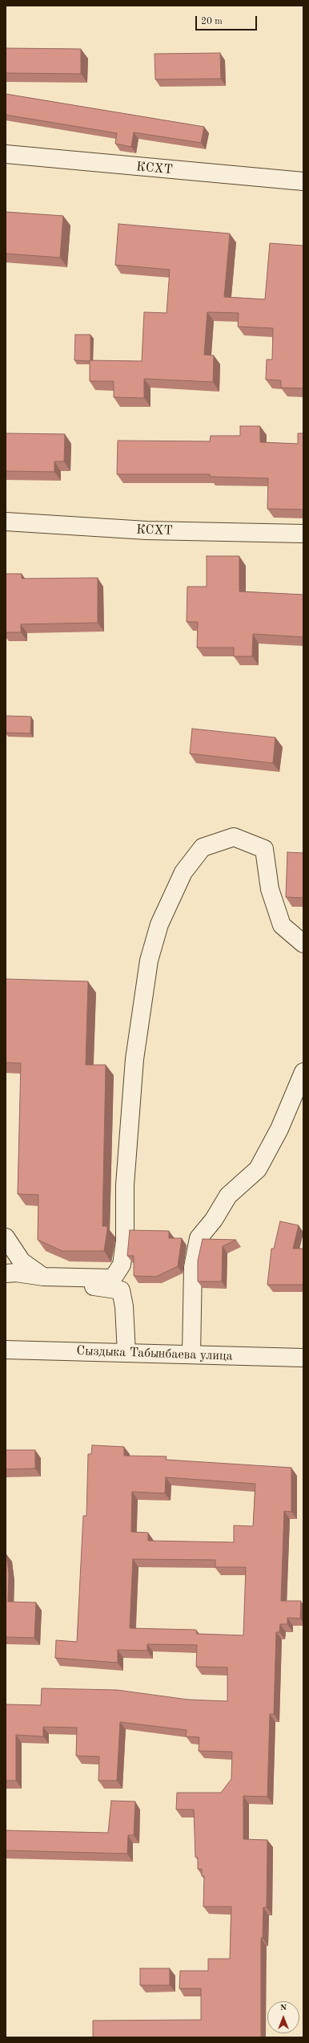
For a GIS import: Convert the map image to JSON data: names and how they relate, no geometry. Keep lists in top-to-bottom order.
{
  "streets": {
    "street": ["КСХТ", "Сыздыка Табынбаева улица"]
  },
  "scale_bar": "20 m",
  "north": "top"
}
